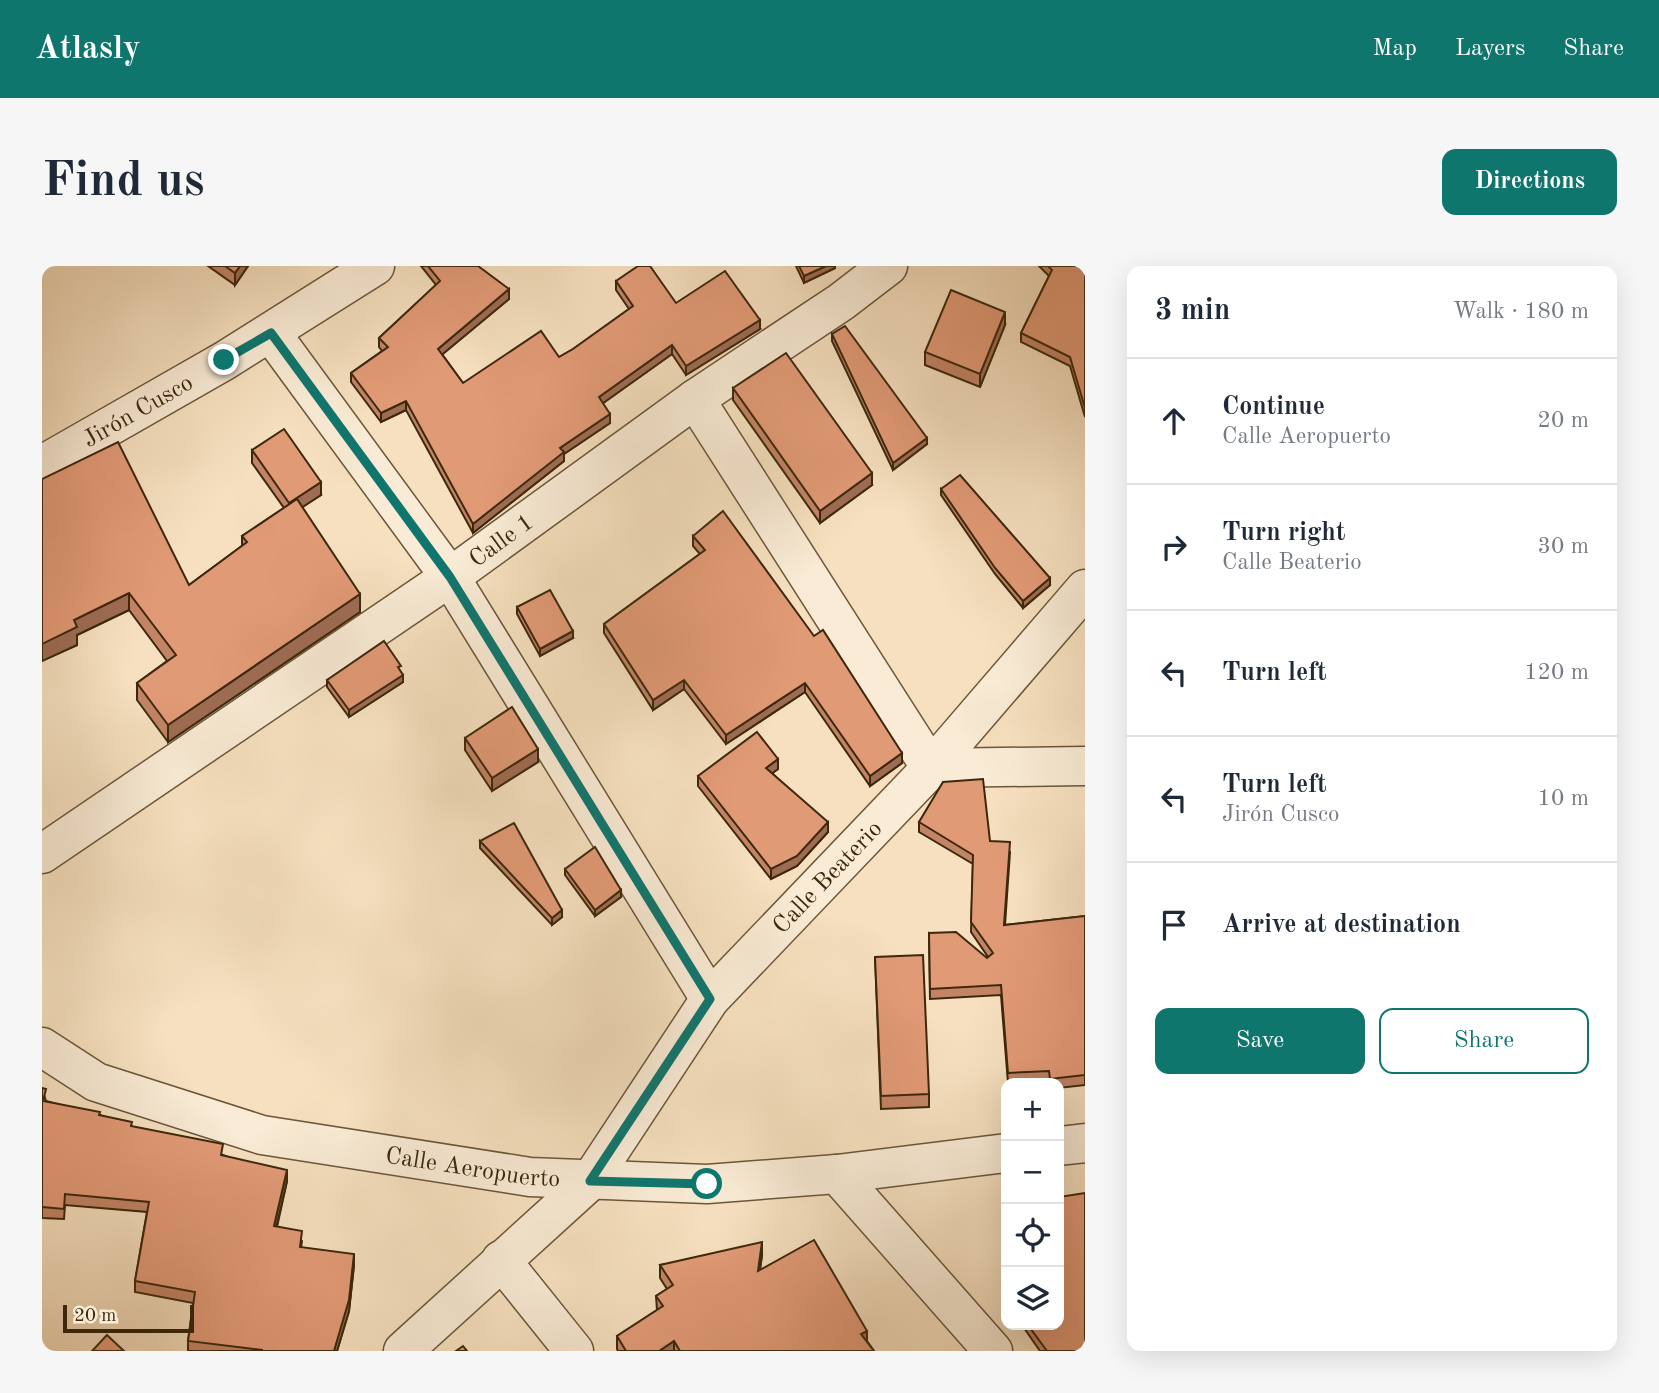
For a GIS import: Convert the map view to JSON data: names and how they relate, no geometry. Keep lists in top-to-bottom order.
{
  "streets": {
    "street": [
      "Jirón Cusco",
      "Calle 1",
      "Calle Beaterio",
      "Calle Aeropuerto"
    ]
  },
  "crossings": [
    ["Calle Beaterio", "Calle Aeropuerto"]
  ],
  "scale_bar": "20 m",
  "page": {
    "header": "Atlasly",
    "nav": ["Map", "Layers", "Share"],
    "buttons": [
      "Directions",
      ["Save", "Share"]
    ],
    "title": "Find us",
    "heading": ["3 min", "Walk · 180 m"],
    "list": [
      ["Continue", "Calle Aeropuerto", "20 m"],
      ["Turn right", "Calle Beaterio", "30 m"],
      ["Turn left", "120 m"],
      ["Turn left", "Jirón Cusco", "10 m"],
      "Arrive at destination"
    ],
    "map_buttons": ["+", "−"],
    "scale": "20 m"
  }
}
